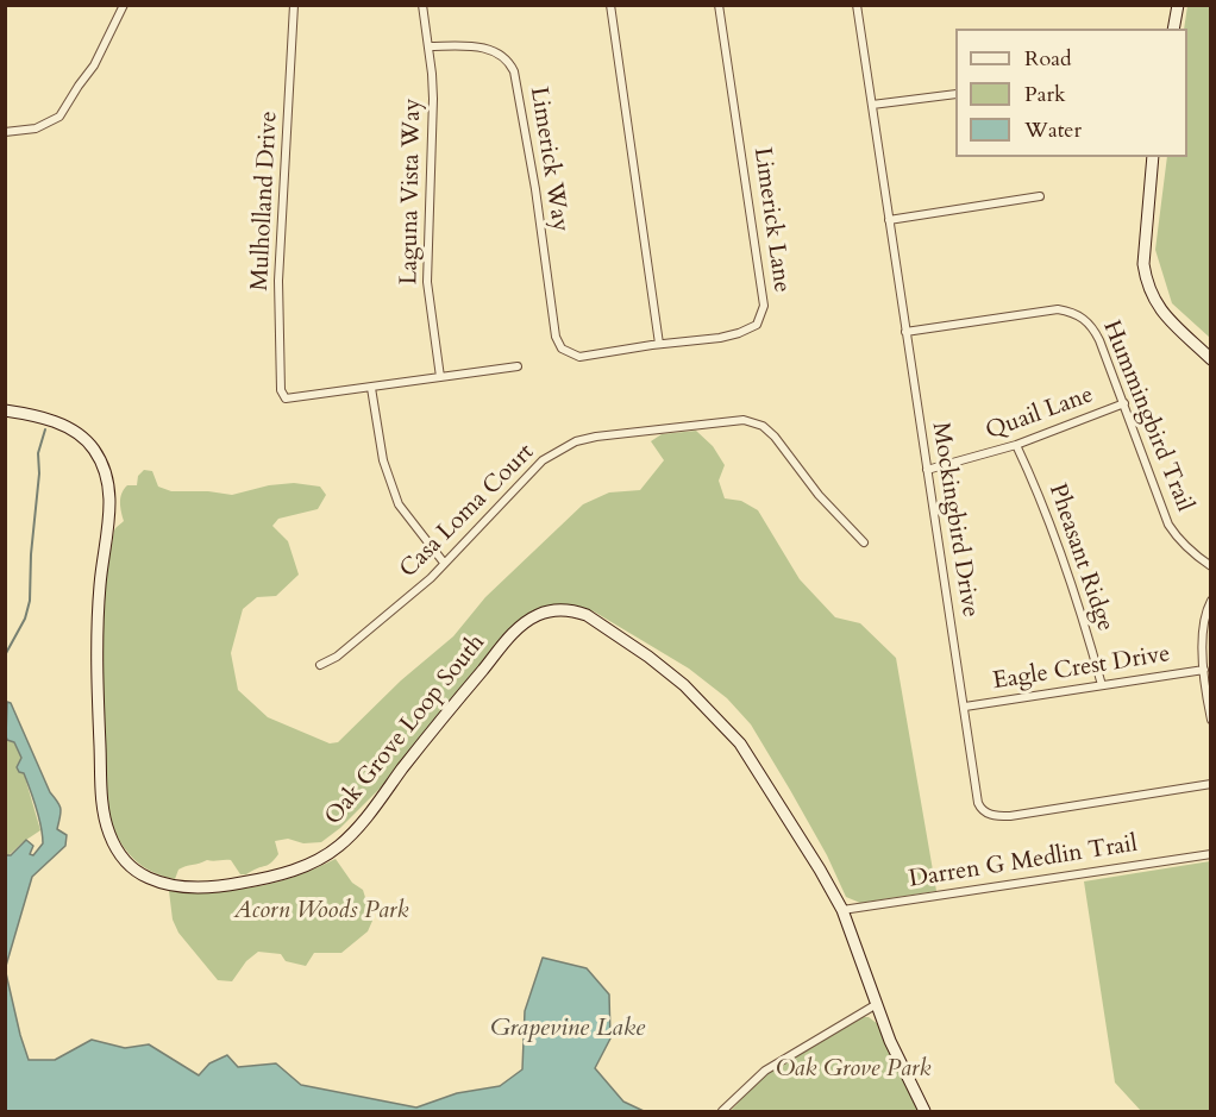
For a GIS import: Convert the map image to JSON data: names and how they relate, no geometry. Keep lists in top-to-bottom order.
{
  "streets": {
    "street": [
      "Limerick Way",
      "Laguna Vista Way",
      "Mulholland Drive",
      "Limerick Lane",
      "Quail Lane",
      "Hummingbird Trail",
      "Casa Loma Court",
      "Mockingbird Drive",
      "Pheasant Ridge",
      "Eagle Crest Drive",
      "Oak Grove Loop South",
      "Darren G Medlin Trail"
    ]
  },
  "crossings": [
    ["Limerick Way", "Laguna Vista Way"],
    ["Limerick Way", "Limerick Lane"],
    ["Quail Lane", "Hummingbird Trail"],
    ["Quail Lane", "Mockingbird Drive"],
    ["Quail Lane", "Pheasant Ridge"],
    ["Hummingbird Trail", "Mockingbird Drive"],
    ["Mockingbird Drive", "Eagle Crest Drive"],
    ["Pheasant Ridge", "Eagle Crest Drive"],
    ["Oak Grove Loop South", "Darren G Medlin Trail"]
  ],
  "water": ["Grapevine Lake"],
  "parks": ["Acorn Woods Park", "Oak Grove Park"],
  "legend": ["Road", "Park", "Water"]
}
